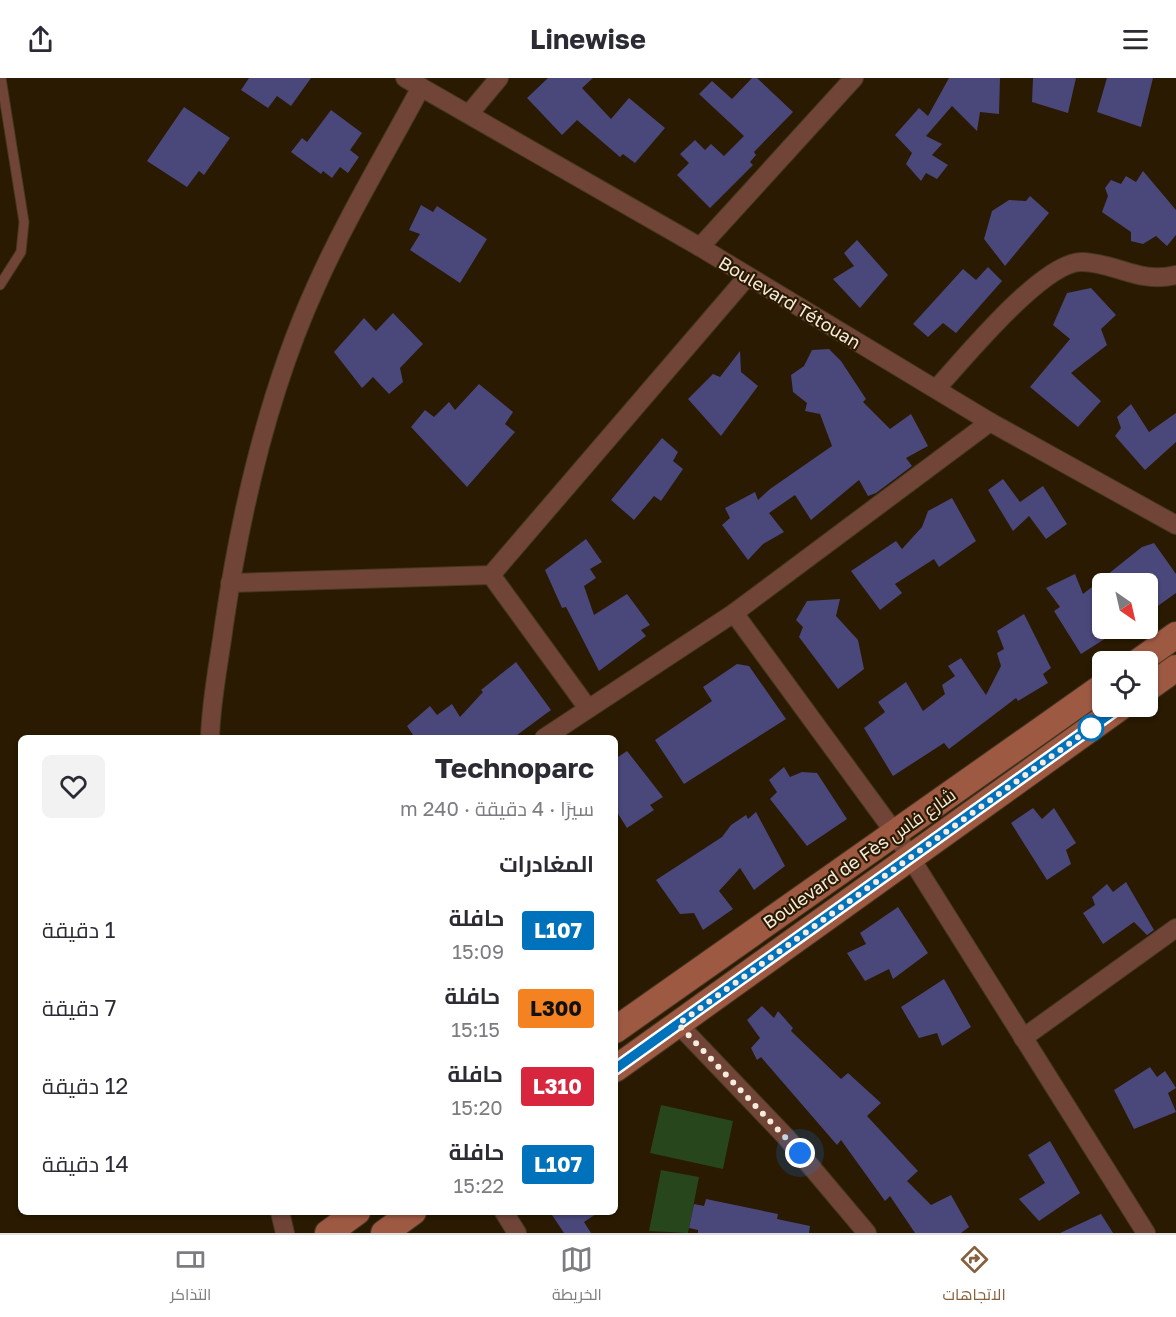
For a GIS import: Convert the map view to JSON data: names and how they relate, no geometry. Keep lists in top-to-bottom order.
{
  "streets": {
    "main road": ["Boulevard de Fès شارع فاس"],
    "street": ["Boulevard Tétouan"]
  },
  "lines": ["bus line L107"],
  "north": "bottom right",
  "page": {
    "header": "Linewise",
    "heading": [
      ["Technoparc", "سيرًا · 4 دقيقة · 240 m"],
      "المغادرات"
    ],
    "list": [
      {
        "mark": "L107",
        "name": "حافلة",
        "note": "15:09",
        "value": "1 دقيقة"
      },
      {
        "mark": "L300",
        "name": "حافلة",
        "note": "15:15",
        "value": "7 دقيقة"
      },
      {
        "mark": "L310",
        "name": "حافلة",
        "note": "15:20",
        "value": "12 دقيقة"
      },
      {
        "mark": "L107",
        "name": "حافلة",
        "note": "15:22",
        "value": "14 دقيقة"
      }
    ],
    "tabs": ["الاتجاهات", "الخريطة", "التذاكر"]
  }
}
